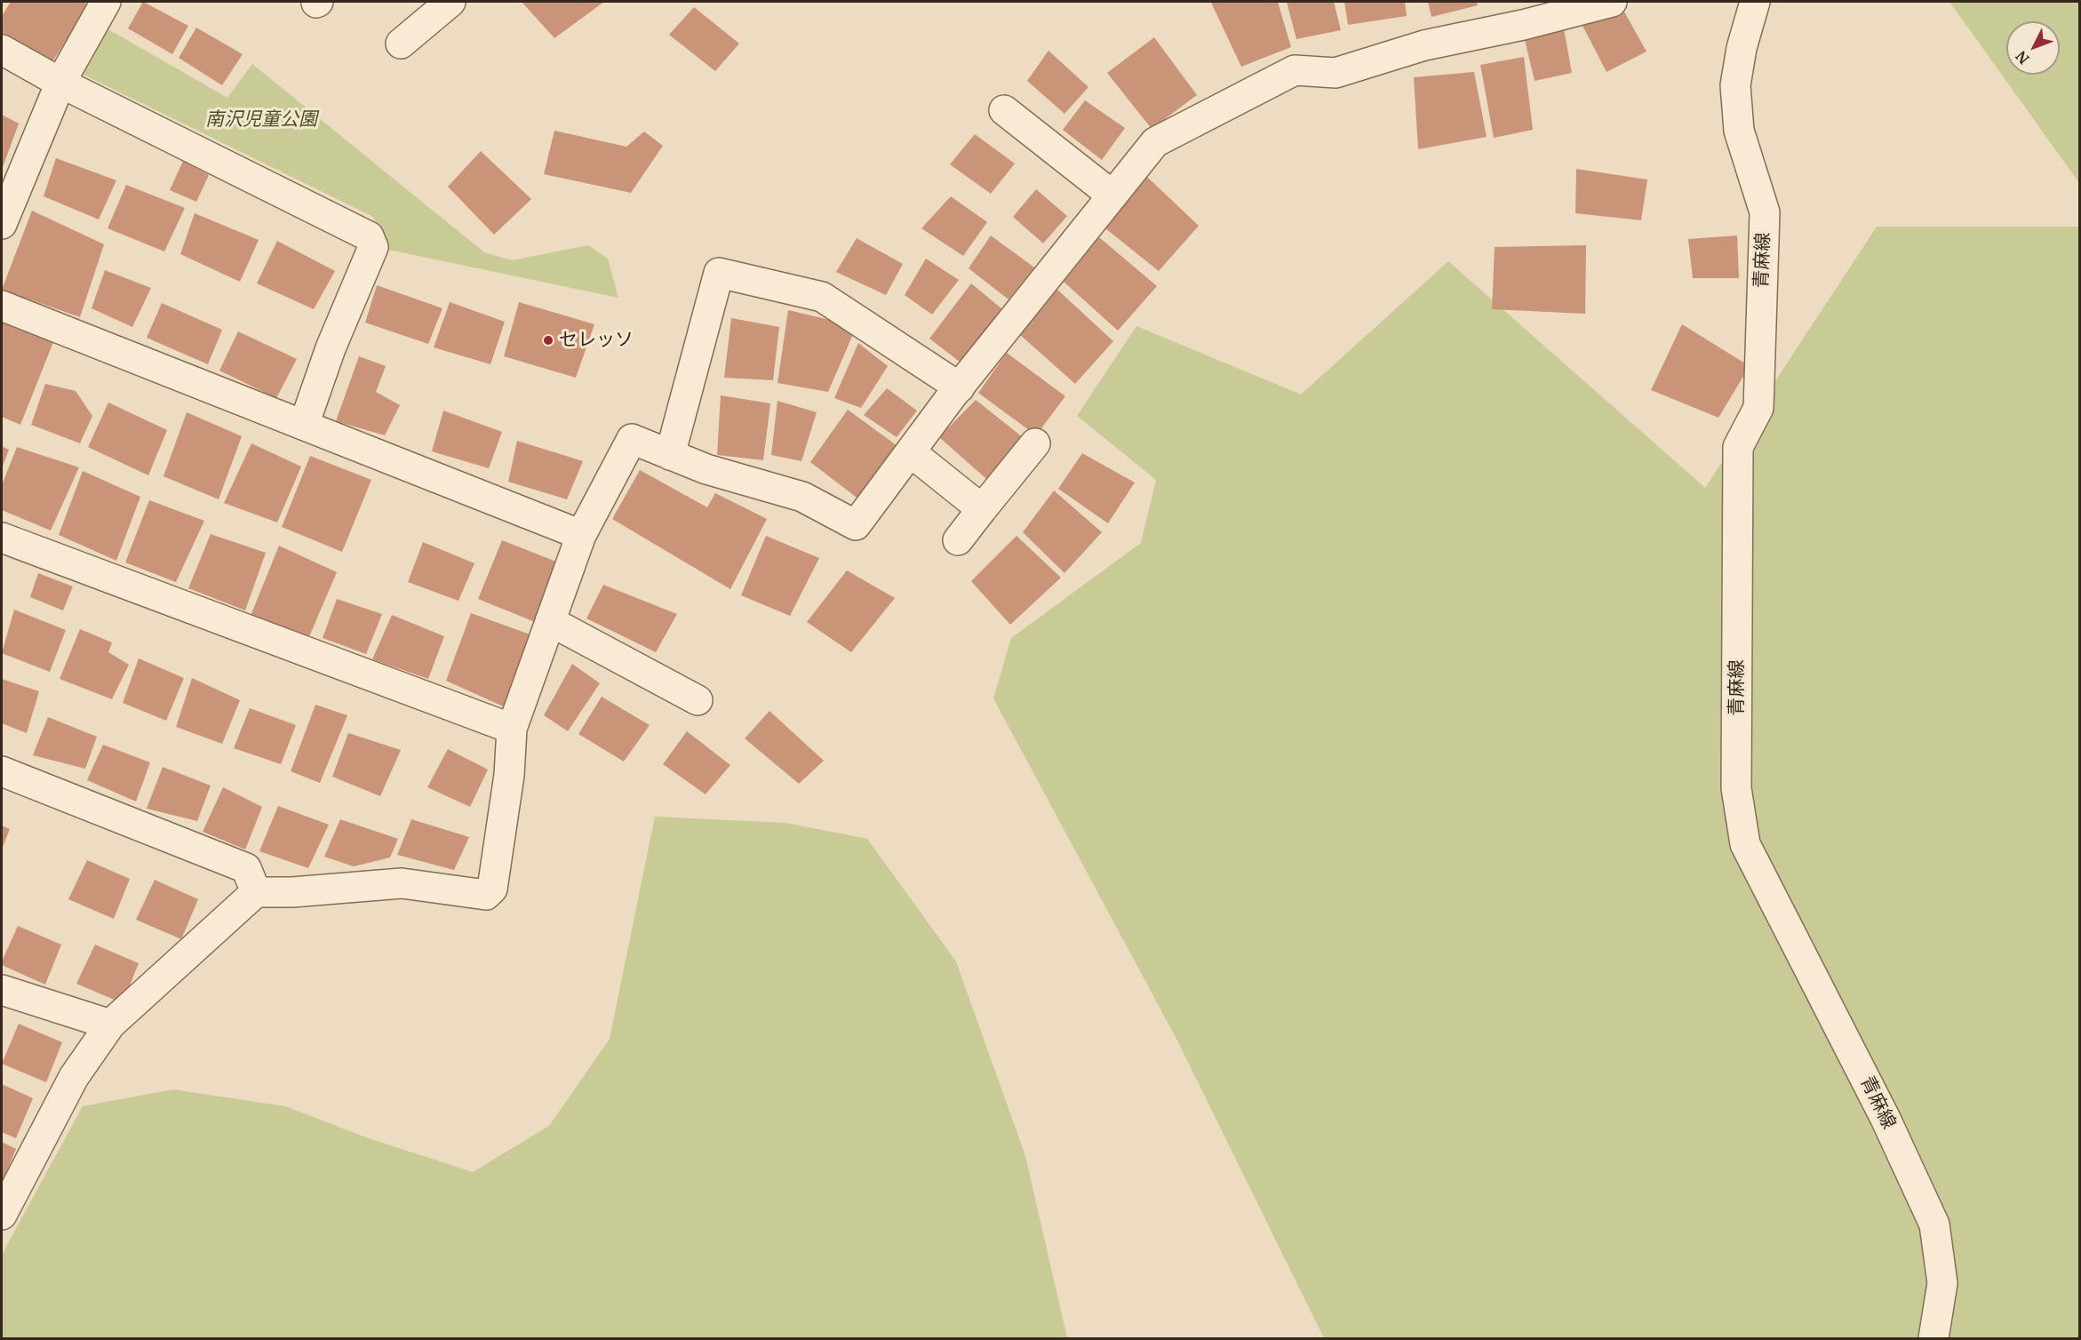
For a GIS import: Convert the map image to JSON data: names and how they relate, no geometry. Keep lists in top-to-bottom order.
{
  "streets": {
    "street": ["青麻線"]
  },
  "parks": ["南沢児童公園"],
  "places": ["セレッソ"],
  "north": "bottom left"
}
